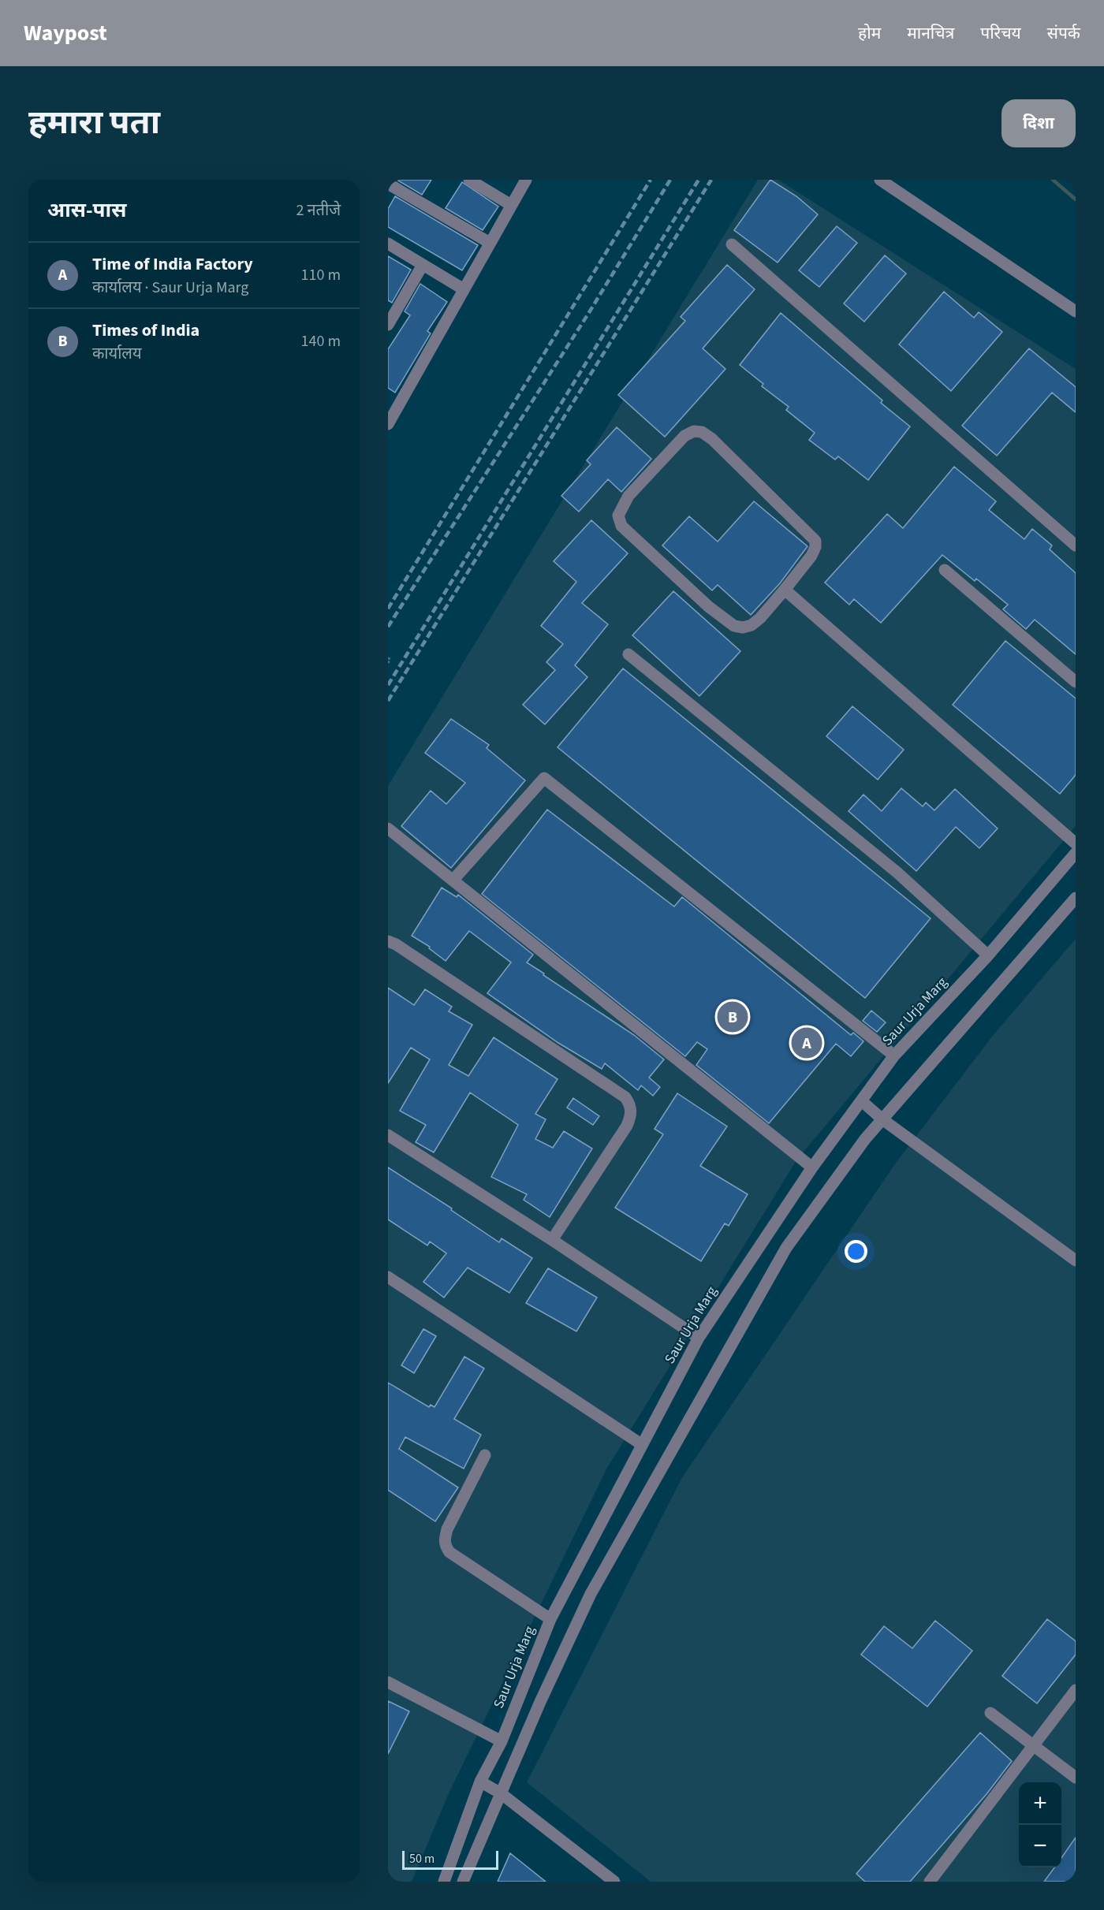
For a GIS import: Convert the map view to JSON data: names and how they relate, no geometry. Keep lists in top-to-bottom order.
{
  "streets": {
    "street": ["Saur Urja Marg"]
  },
  "scale_bar": "50 m",
  "page": {
    "header": "Waypost",
    "nav": [
      "होम",
      "मानचित्र",
      "परिचय",
      "संपर्क"
    ],
    "title": "हमारा पता",
    "buttons": "दिशा",
    "heading": ["आस-पास", "2 नतीजे"],
    "list": [
      {
        "mark": "A",
        "name": "Time of India Factory",
        "note": "कार्यालय · Saur Urja Marg",
        "value": "110 m"
      },
      {
        "mark": "B",
        "name": "Times of India",
        "note": "कार्यालय",
        "value": "140 m"
      }
    ],
    "pins": ["B", "A"],
    "map_buttons": ["+", "−"],
    "scale": "50 m"
  }
}
